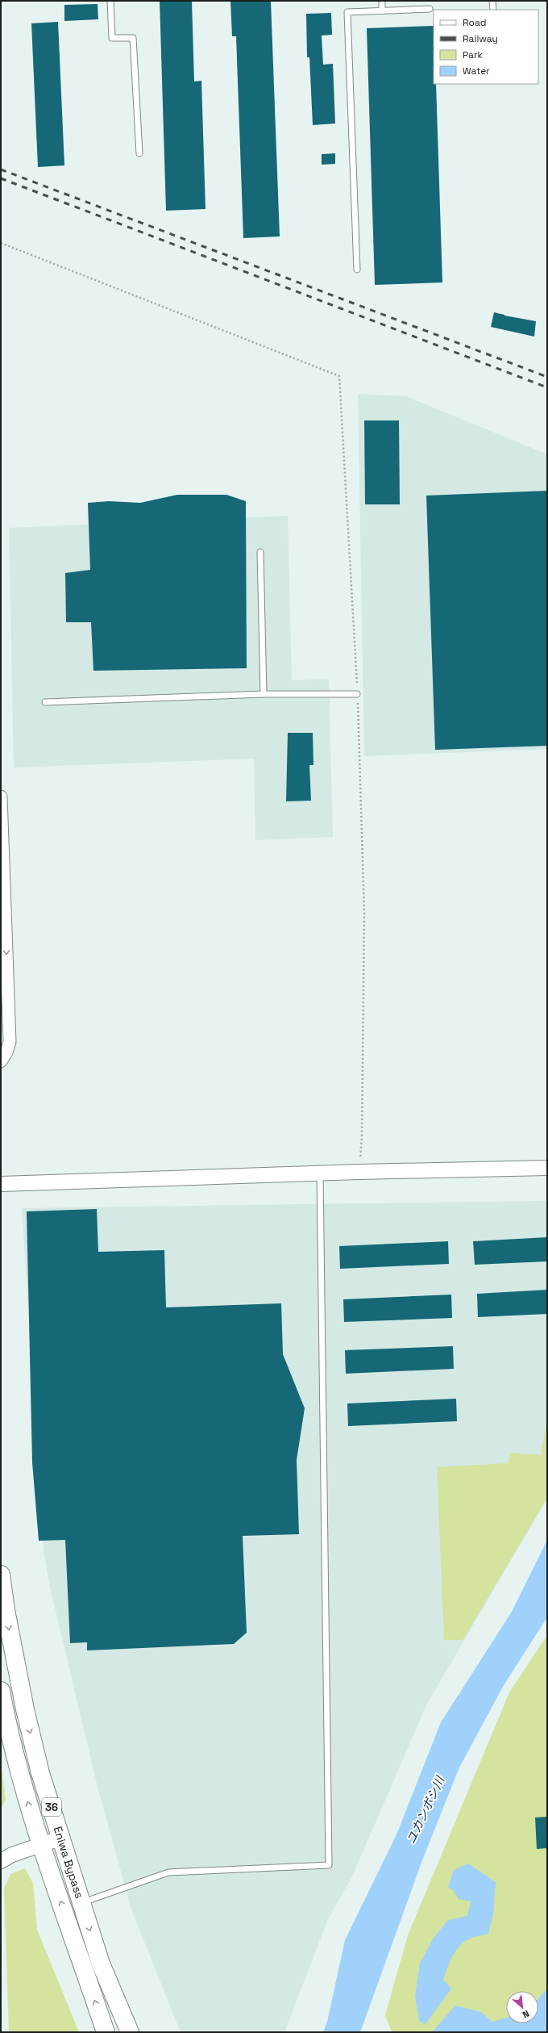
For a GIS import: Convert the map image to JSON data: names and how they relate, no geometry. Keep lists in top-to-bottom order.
{
  "streets": {
    "highway": ["36", "Eniwa Bypass"]
  },
  "water": ["ユカンボシ川"],
  "legend": [
    "Road",
    "Railway",
    "Park",
    "Water"
  ],
  "north": "bottom right"
}
